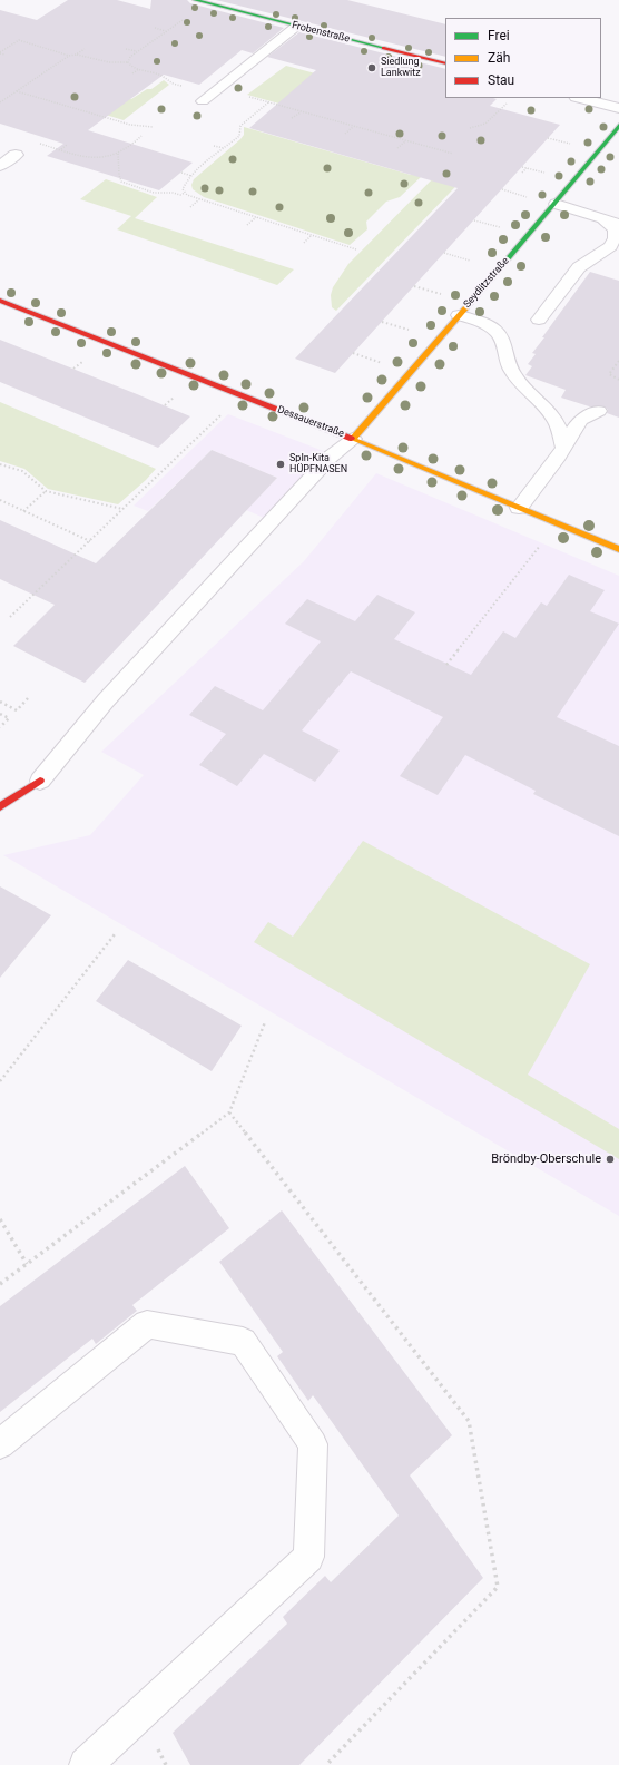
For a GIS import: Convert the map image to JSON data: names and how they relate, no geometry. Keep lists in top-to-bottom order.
{
  "streets": {
    "street": ["Frobenstraße", "Seydlitzstraße", "Dessauerstraße"]
  },
  "crossings": [
    ["Seydlitzstraße", "Dessauerstraße"]
  ],
  "places": ["Siedlung Lankwitz", "SpIn-Kita HÜPFNASEN", "Bröndby-Oberschule"],
  "legend": ["Frei", "Zäh", "Stau"]
}
